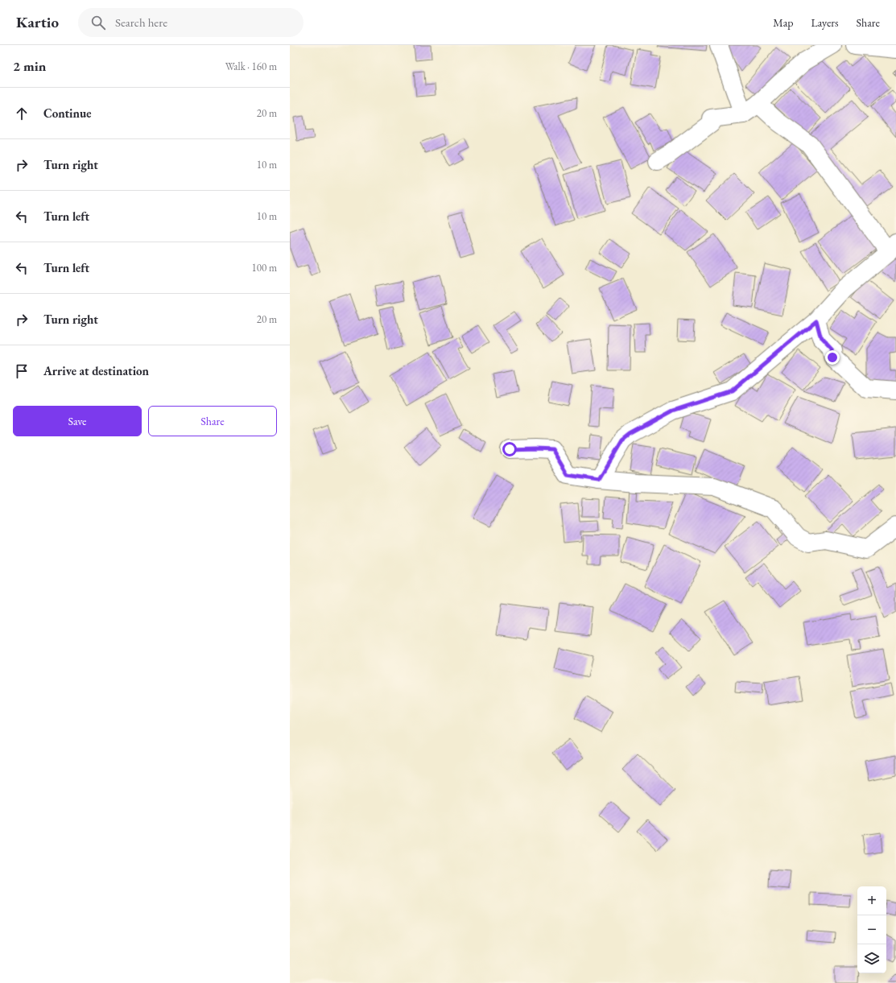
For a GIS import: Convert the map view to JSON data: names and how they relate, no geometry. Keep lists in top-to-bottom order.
{
  "page": {
    "header": "Kartio",
    "search": "Search here",
    "nav": ["Map", "Layers", "Share"],
    "heading": ["2 min", "Walk · 160 m"],
    "list": [
      ["Continue", "20 m"],
      ["Turn right", "10 m"],
      ["Turn left", "10 m"],
      ["Turn left", "100 m"],
      ["Turn right", "20 m"],
      "Arrive at destination"
    ],
    "buttons": ["Save", "Share"],
    "map_buttons": ["+", "−"]
  }
}
